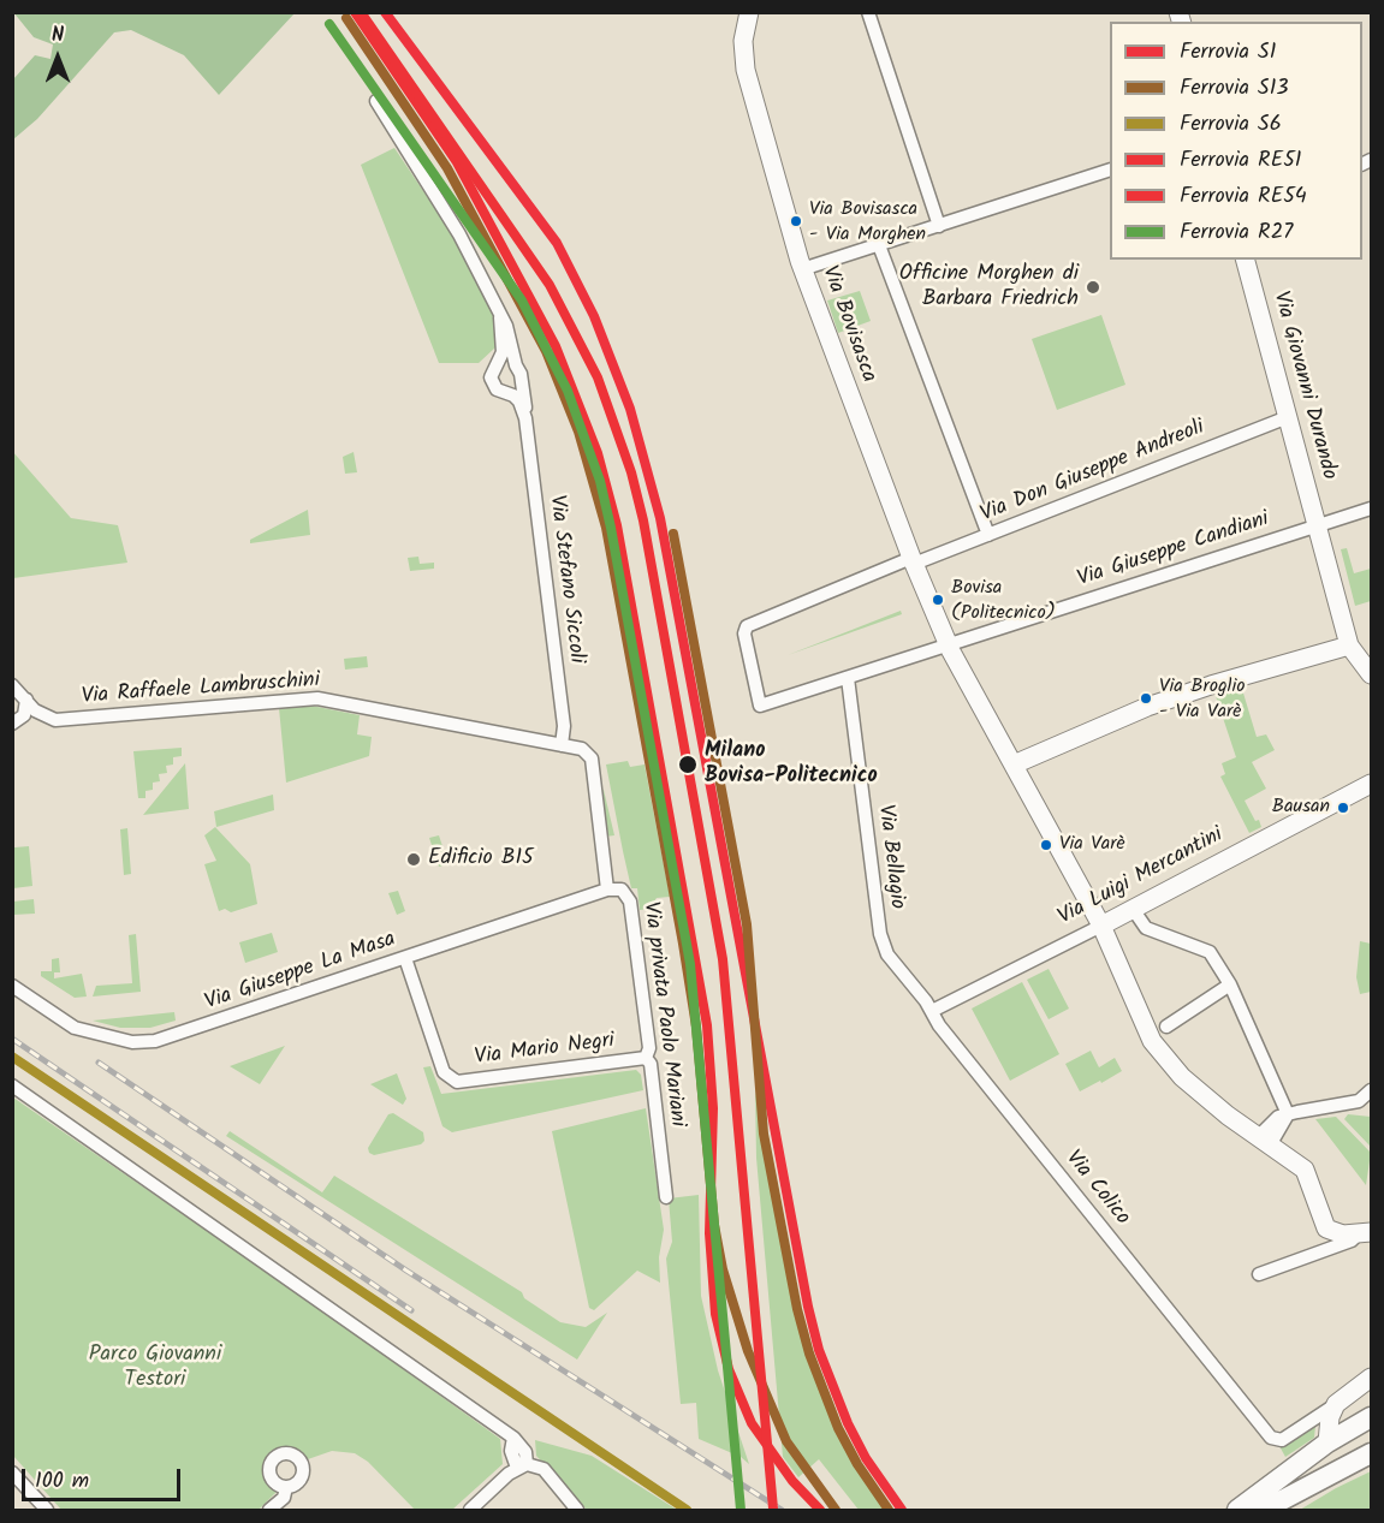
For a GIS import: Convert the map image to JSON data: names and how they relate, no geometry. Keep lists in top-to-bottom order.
{
  "streets": {
    "street": [
      "Via Bovisasca",
      "Via Giovanni Durando",
      "Via Don Giuseppe Andreoli",
      "Via Giuseppe Candiani",
      "Via Stefano Siccoli",
      "Via Raffaele Lambruschini",
      "Via Bellagio",
      "Via Luigi Mercantini",
      "Via Giuseppe La Masa",
      "Via privata Paolo Mariani",
      "Via Mario Negri",
      "Via Colico"
    ]
  },
  "crossings": [
    ["Via Bovisasca", "Via Don Giuseppe Andreoli"],
    ["Via Bovisasca", "Via Giuseppe Candiani"],
    ["Via Bovisasca", "Via Luigi Mercantini"],
    ["Via Giovanni Durando", "Via Don Giuseppe Andreoli"],
    ["Via Giovanni Durando", "Via Giuseppe Candiani"],
    ["Via Don Giuseppe Andreoli", "Via Giuseppe Candiani"],
    ["Via Don Giuseppe Andreoli", "Via Bellagio"],
    ["Via Giuseppe Candiani", "Via Bellagio"],
    ["Via Stefano Siccoli", "Via Raffaele Lambruschini"],
    ["Via Bellagio", "Via Colico"],
    ["Via Luigi Mercantini", "Via Colico"],
    ["Via Giuseppe La Masa", "Via privata Paolo Mariani"],
    ["Via Giuseppe La Masa", "Via Mario Negri"],
    ["Via privata Paolo Mariani", "Via Mario Negri"]
  ],
  "parks": ["Parco Giovanni Testori"],
  "places": [
    "Via Bovisasca - Via Morghen",
    "Officine Morghen di Barbara Friedrich",
    "Bovisa (Politecnico)",
    "Via Broglio - Via Varè",
    "Milano Bovisa-Politecnico",
    "Bausan",
    "Via Varè",
    "Edificio B15"
  ],
  "lines": [
    "rail line S1",
    "rail line RE51",
    "rail line RE54",
    "rail line S13",
    "rail line R27",
    "rail line S6"
  ],
  "legend": [
    "Ferrovia S1",
    "Ferrovia S13",
    "Ferrovia S6",
    "Ferrovia RE51",
    "Ferrovia RE54",
    "Ferrovia R27"
  ],
  "scale_bar": "100 m",
  "north": "top"
}
